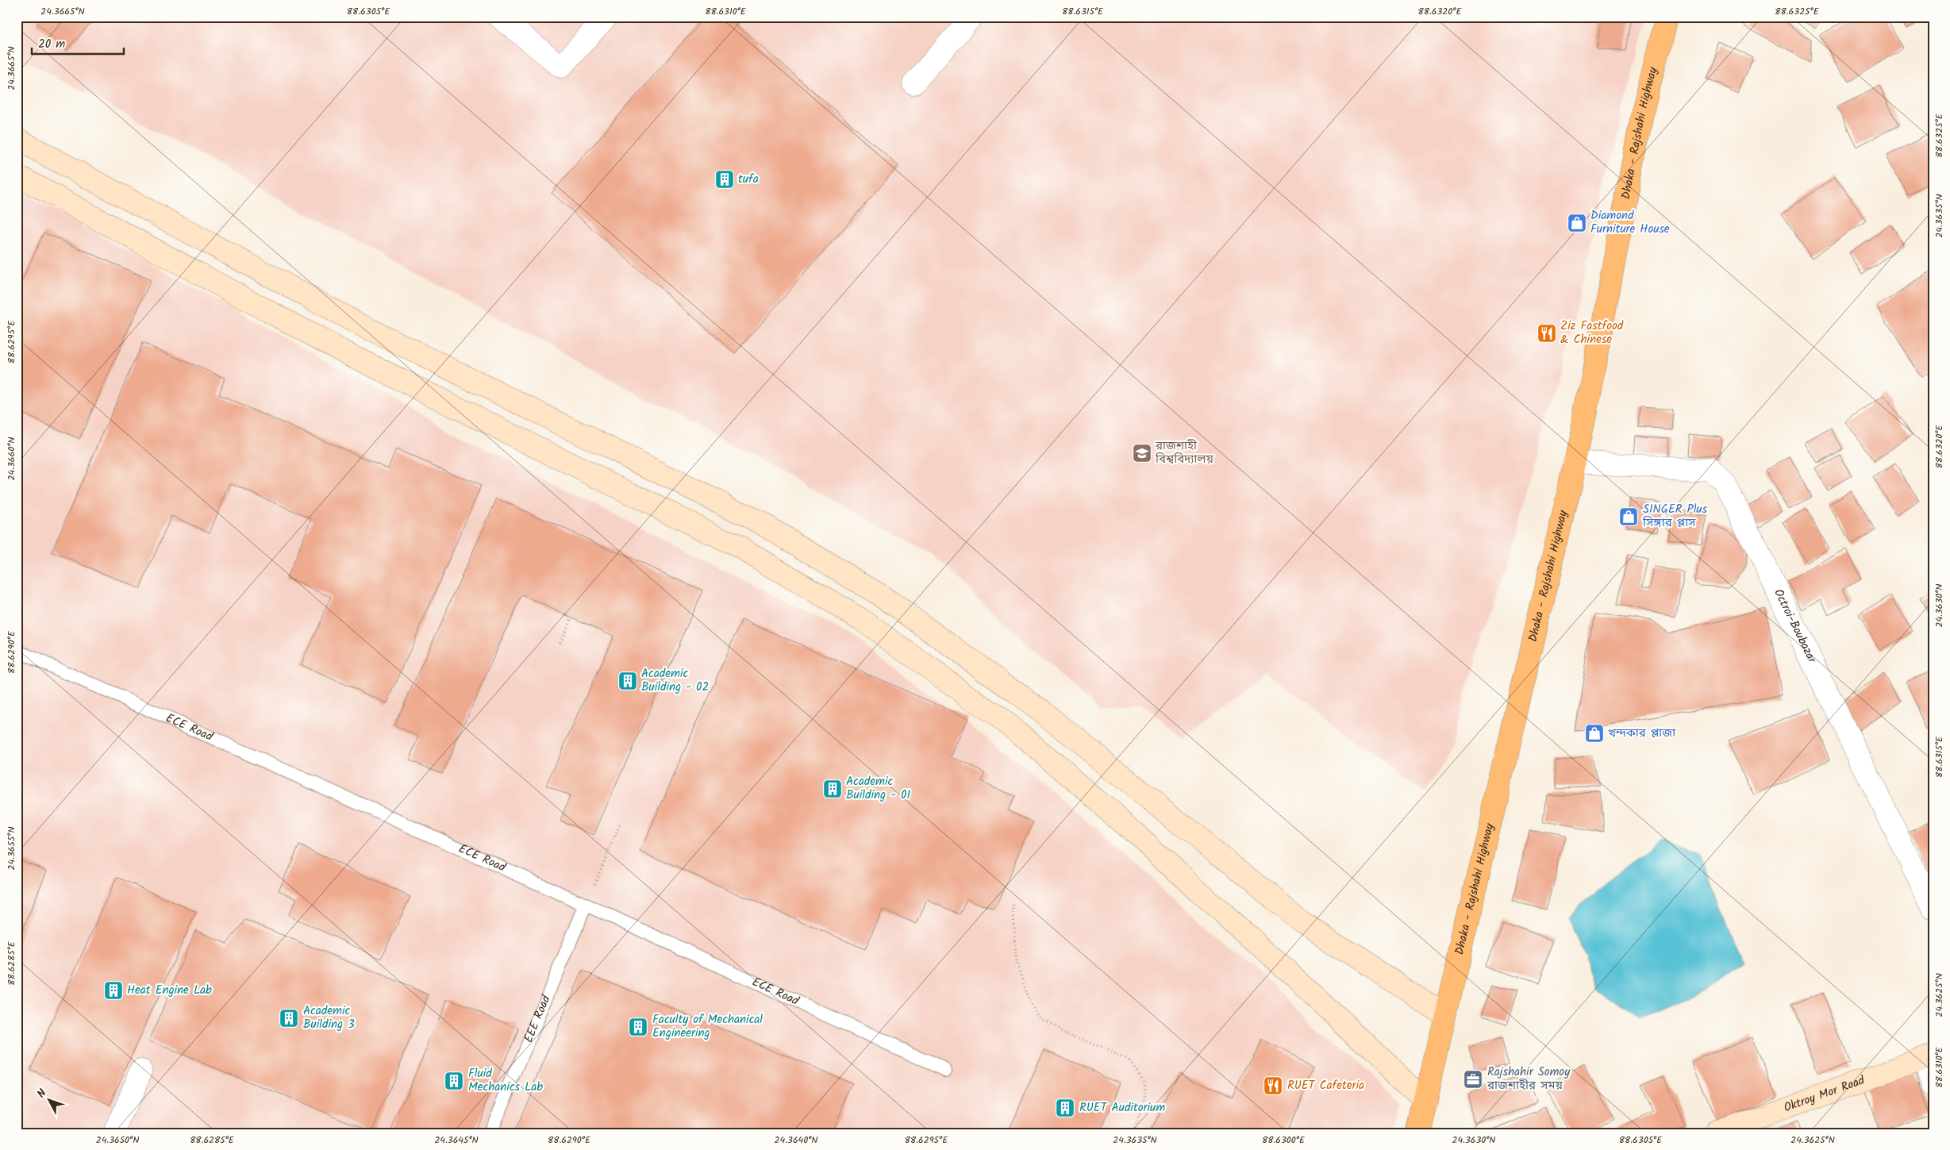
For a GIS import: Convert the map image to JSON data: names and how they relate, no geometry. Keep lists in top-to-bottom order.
{
  "streets": {
    "highway": ["Dhaka - Rajshahi Highway"],
    "main road": ["Oktroy Mor Road"],
    "street": ["Octroi-Boubazar"],
    "lane": ["ECE Road", "EEE Road"]
  },
  "crossings": [
    ["Dhaka - Rajshahi Highway", "Octroi-Boubazar"],
    ["ECE Road", "EEE Road"]
  ],
  "places": {
    "building": [
      "tufa",
      "Academic Building - 02",
      "Academic Building - 01",
      "Heat Engine Lab",
      "Academic Building 3",
      "Faculty of Mechanical Engineering",
      "Fluid Mechanics Lab",
      "RUET Auditorium"
    ],
    "shop": ["Diamond Furniture House", "SINGER Plus সিঙ্গার প্লাস", "খন্দকার প্লাজা"],
    "restaurant": ["Ziz Fastfood & Chinese", "RUET Cafeteria"],
    "school or university": ["রাজশাহী বিশ্ববিদ্যালয়"],
    "office": ["Rajshahir Somoy রাজশাহীর সময়"]
  },
  "scale_bar": "20 m",
  "north": "top left",
  "coordinates": [
    "24.3665°N",
    "88.6305°E",
    "88.6310°E",
    "88.6315°E",
    "88.6320°E",
    "88.6325°E",
    "24.3635°N",
    "88.6295°E",
    "24.3660°N",
    "24.3630°N",
    "88.6290°E",
    "24.3655°N",
    "88.6285°E",
    "24.3625°N",
    "24.3650°N",
    "24.3645°N",
    "24.3640°N",
    "88.6300°E"
  ]
}
